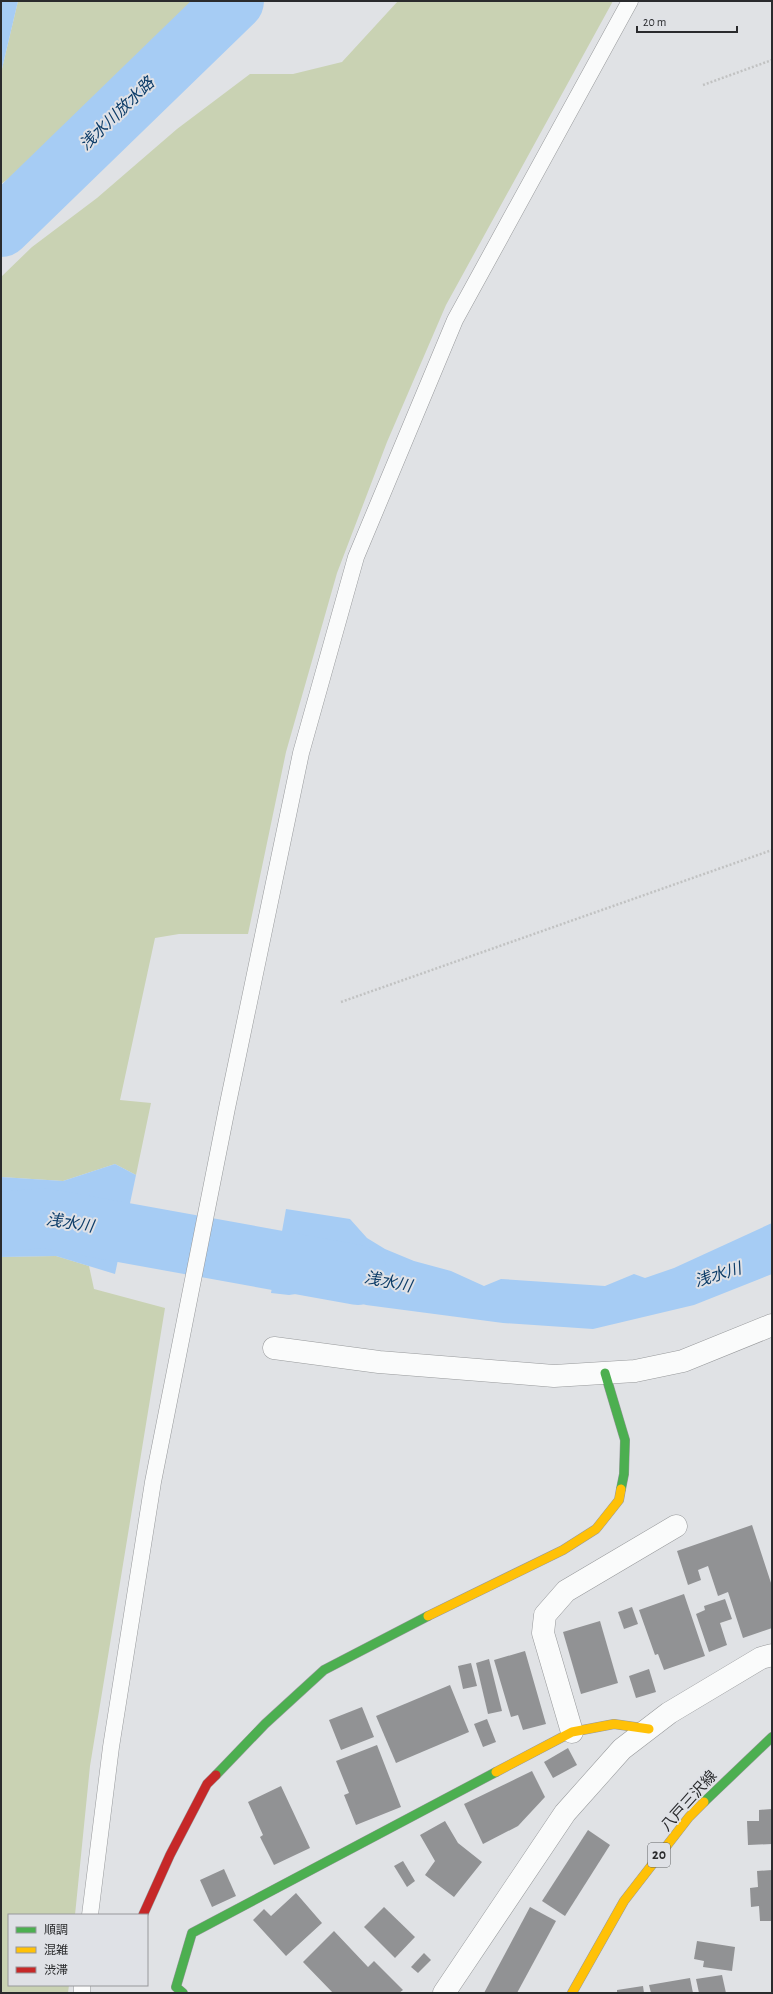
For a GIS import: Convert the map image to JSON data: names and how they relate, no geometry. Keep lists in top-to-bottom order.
{
  "streets": {
    "street": ["八戸三沢線", "20"]
  },
  "water": ["浅水川放水路", "浅水川"],
  "legend": ["順調", "混雑", "渋滞"],
  "scale_bar": "20 m"
}
